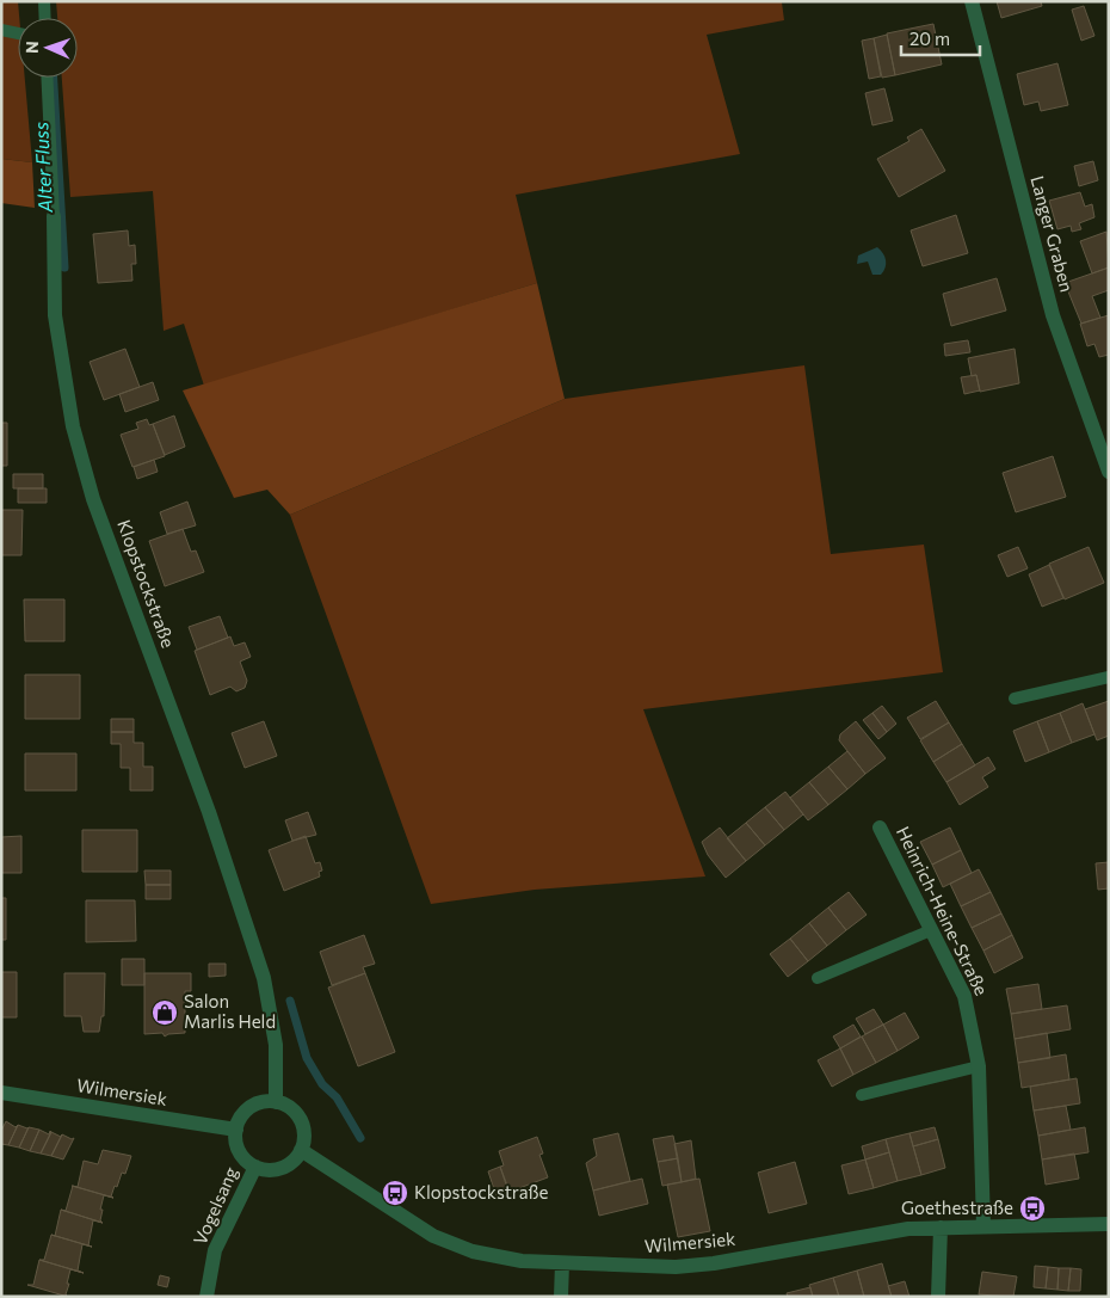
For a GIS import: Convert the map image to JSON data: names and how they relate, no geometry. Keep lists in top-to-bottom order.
{
  "streets": {
    "street": [
      "Langer Graben",
      "Klopstockstraße",
      "Heinrich-Heine-Straße",
      "Wilmersiek",
      "Vogelsang"
    ]
  },
  "crossings": [
    ["Klopstockstraße", "Wilmersiek"],
    ["Klopstockstraße", "Vogelsang"],
    ["Heinrich-Heine-Straße", "Wilmersiek"],
    ["Wilmersiek", "Vogelsang"]
  ],
  "water": ["Alter Fluss"],
  "places": {
    "shop": ["Salon Marlis Held"],
    "bus stop": ["Klopstockstraße", "Goethestraße"]
  },
  "scale_bar": "20 m",
  "north": "left"
}
